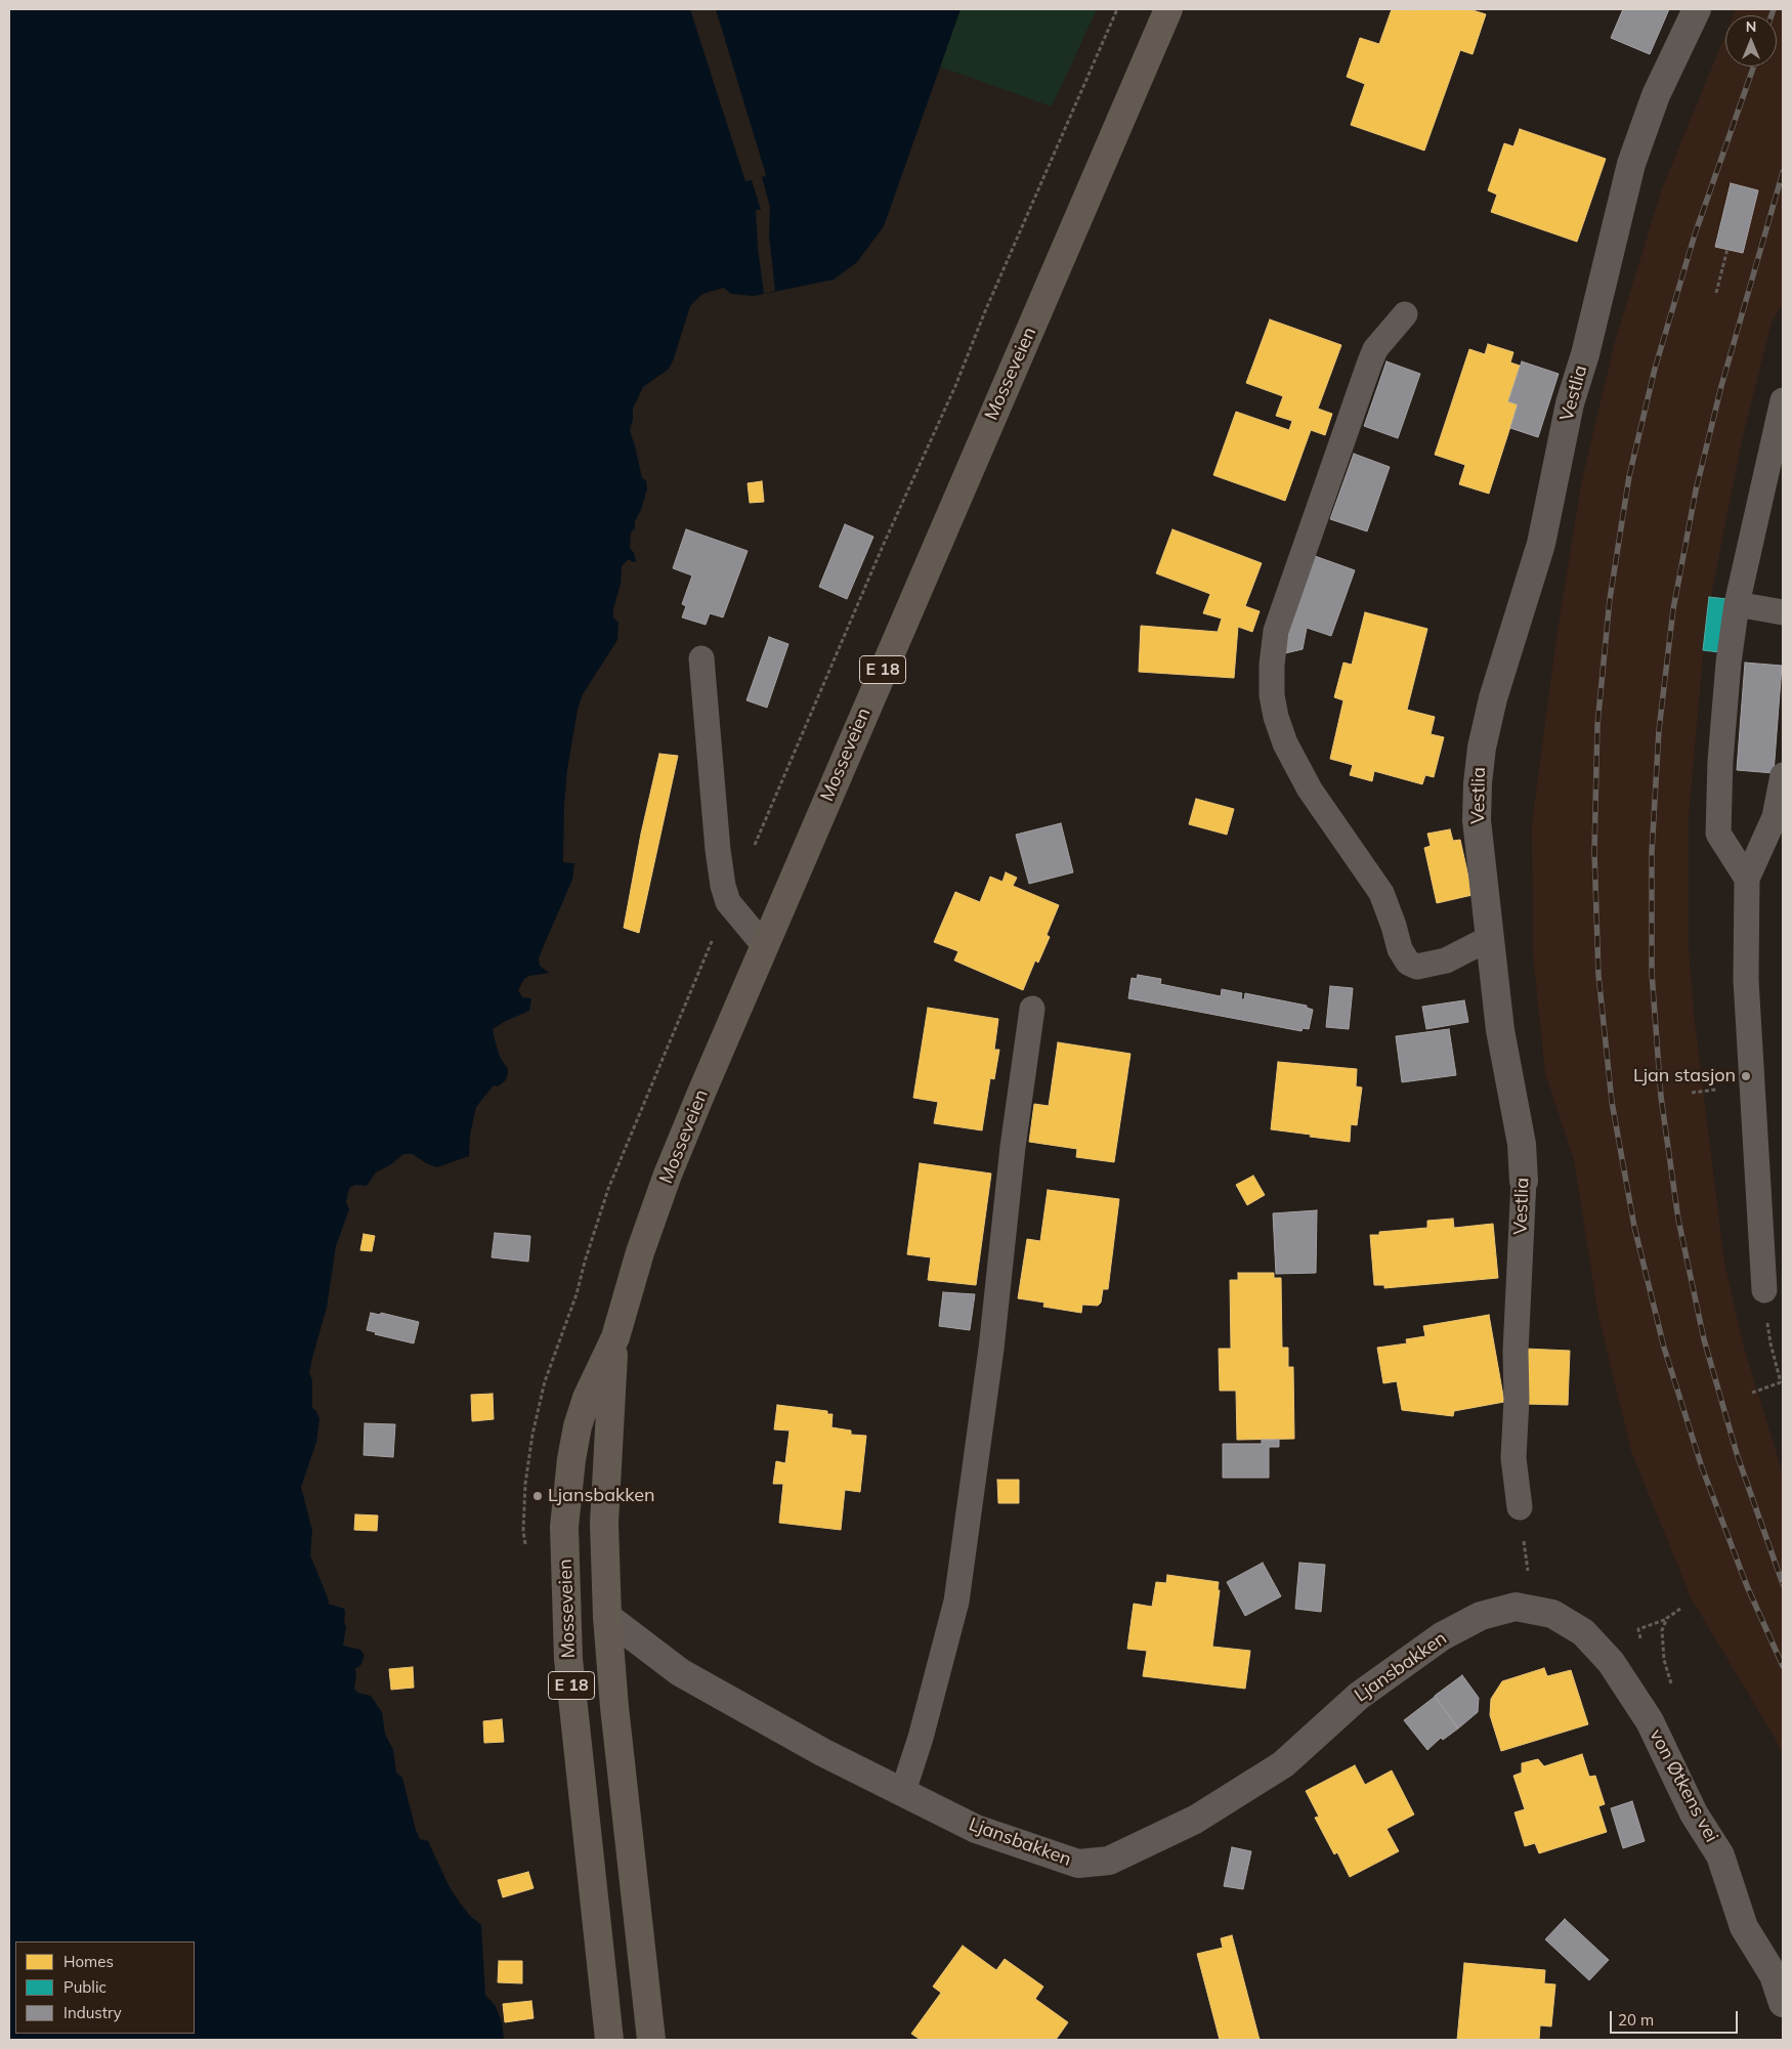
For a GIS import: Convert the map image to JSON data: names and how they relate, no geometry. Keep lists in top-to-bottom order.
{
  "streets": {
    "highway": ["Mosseveien", "E 18"],
    "street": ["Vestlia", "Ljansbakken", "von Øtkens vei"]
  },
  "crossings": [
    ["Mosseveien", "Ljansbakken"],
    ["Ljansbakken", "von Øtkens vei"]
  ],
  "places": ["Ljan stasjon", "Ljansbakken"],
  "legend": ["Homes", "Public", "Industry"],
  "scale_bar": "20 m",
  "north": "top"
}
